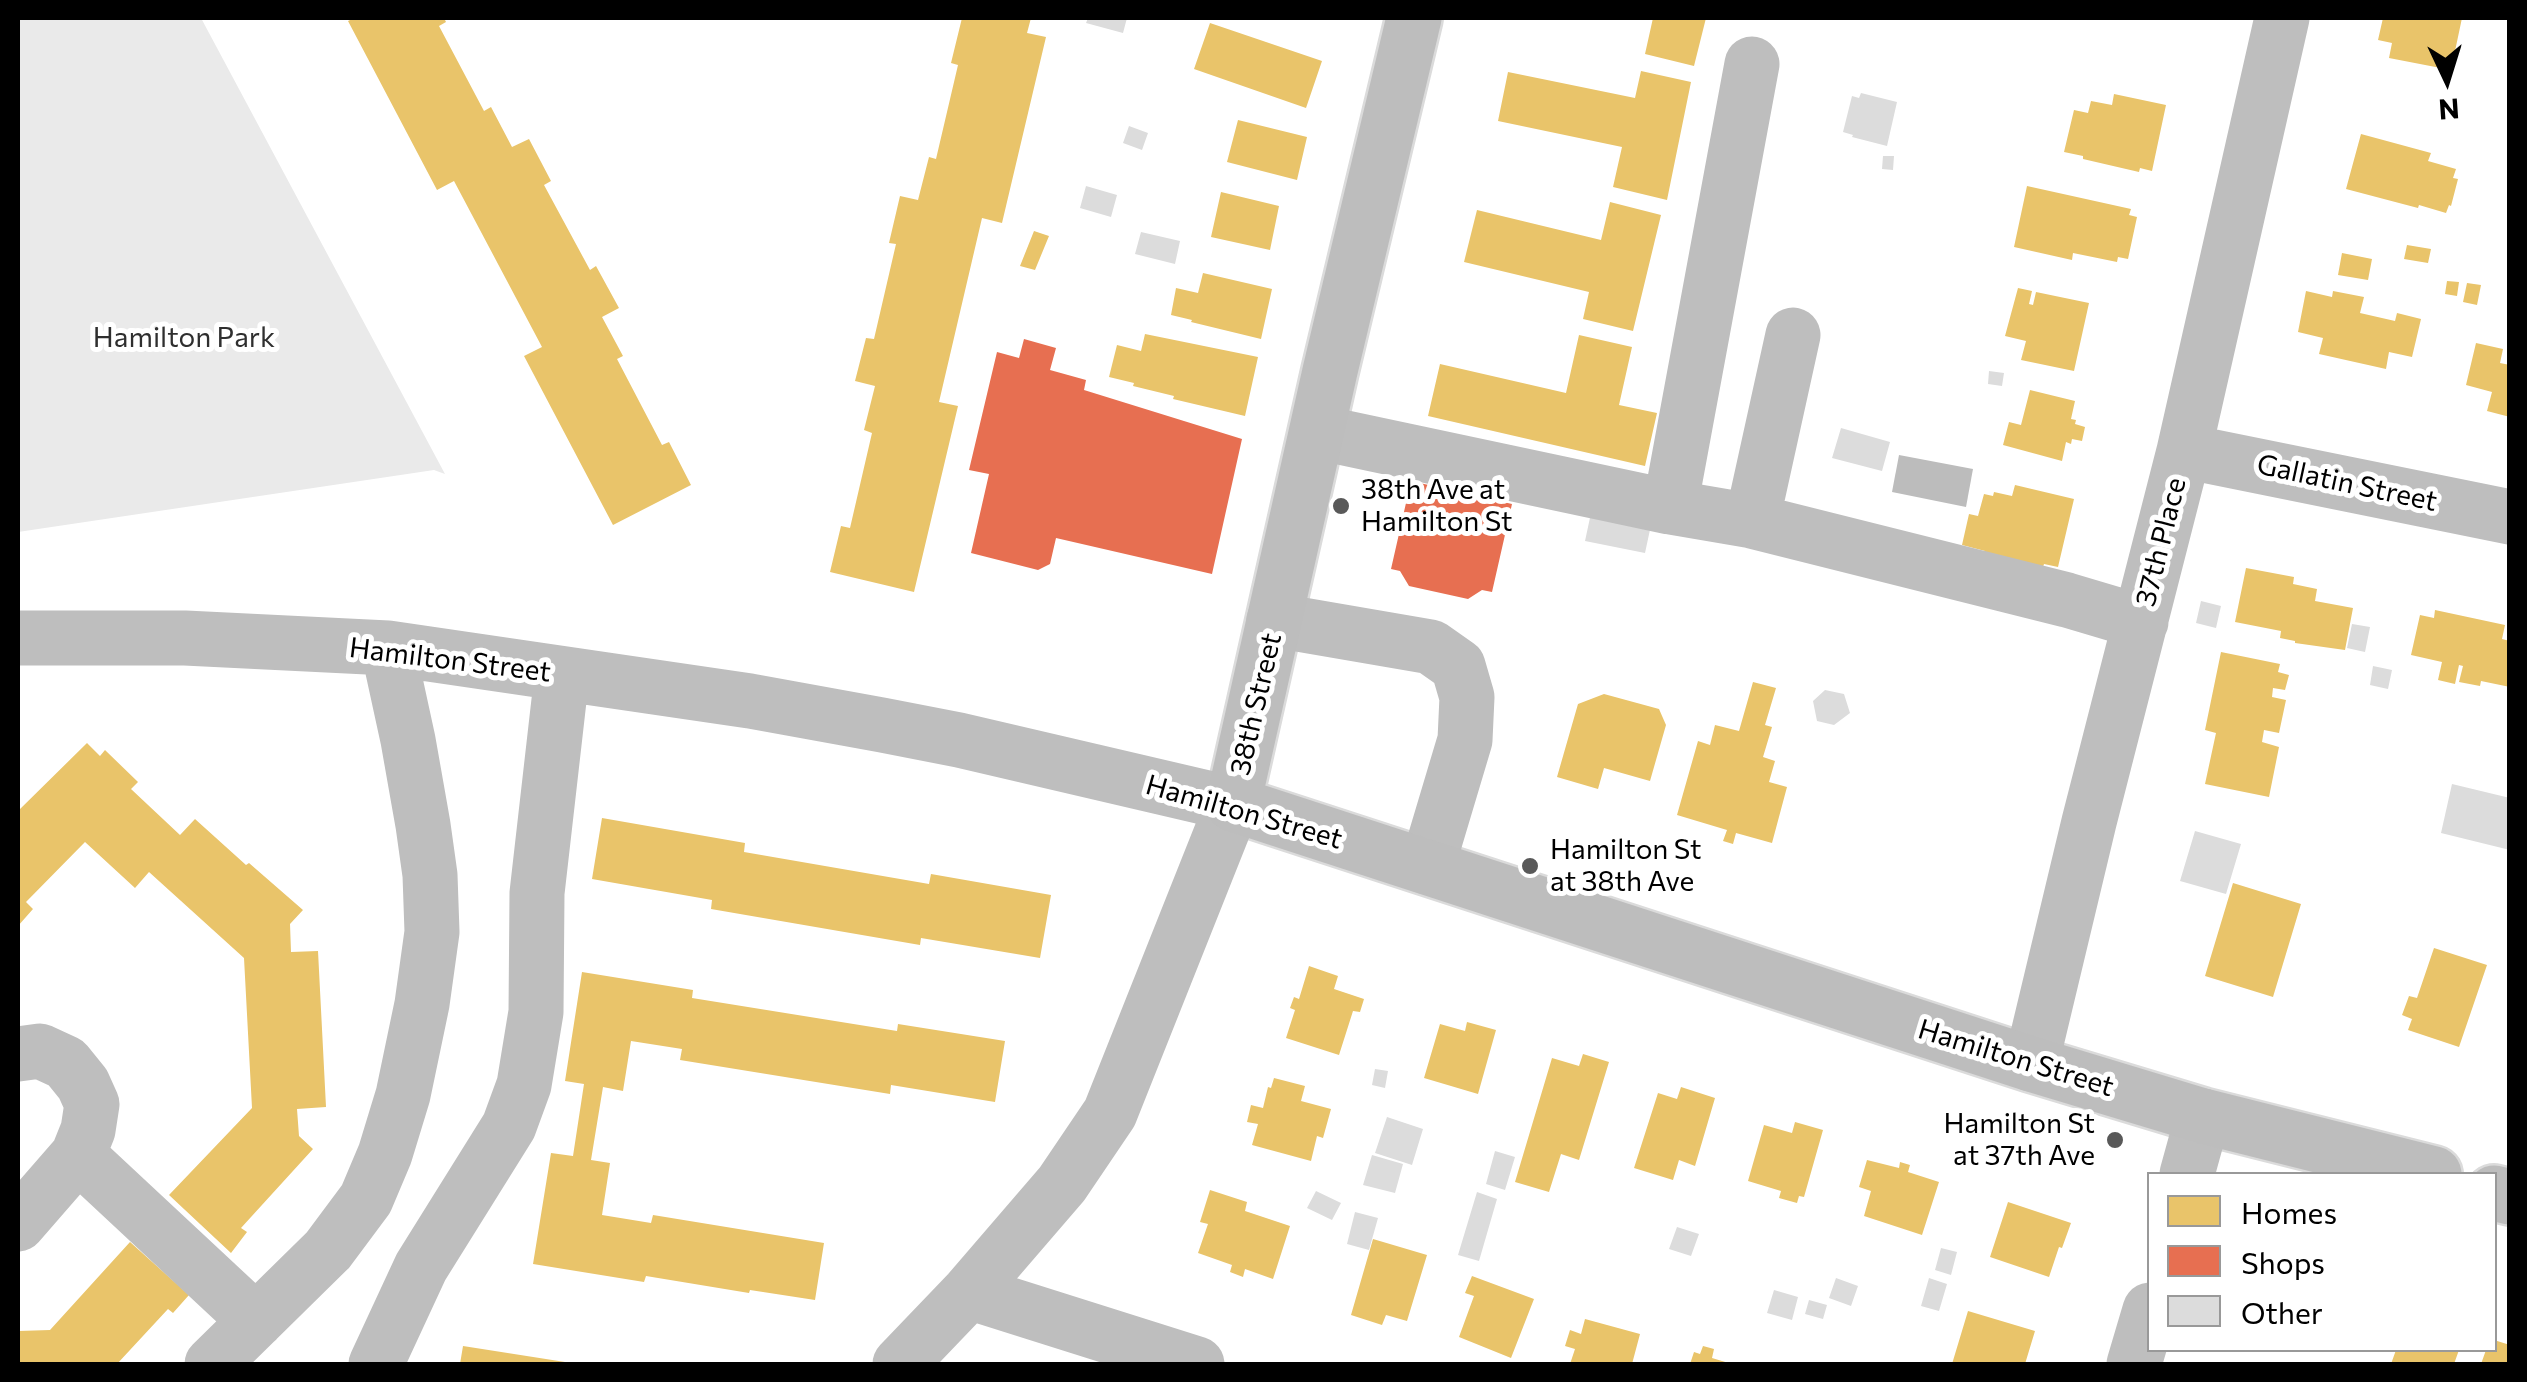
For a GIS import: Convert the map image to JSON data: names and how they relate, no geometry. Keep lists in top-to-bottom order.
{
  "streets": {
    "main road": ["Hamilton Street", "38th Street"],
    "street": ["Gallatin Street", "37th Place"]
  },
  "crossings": [
    ["Gallatin Street", "37th Place"],
    ["37th Place", "Hamilton Street"],
    ["Hamilton Street", "38th Street"]
  ],
  "parks": ["Hamilton Park"],
  "places": ["38th Ave at Hamilton St", "Hamilton St at 38th Ave", "Hamilton St at 37th Ave"],
  "legend": ["Homes", "Shops", "Other"],
  "north": "bottom"
}
